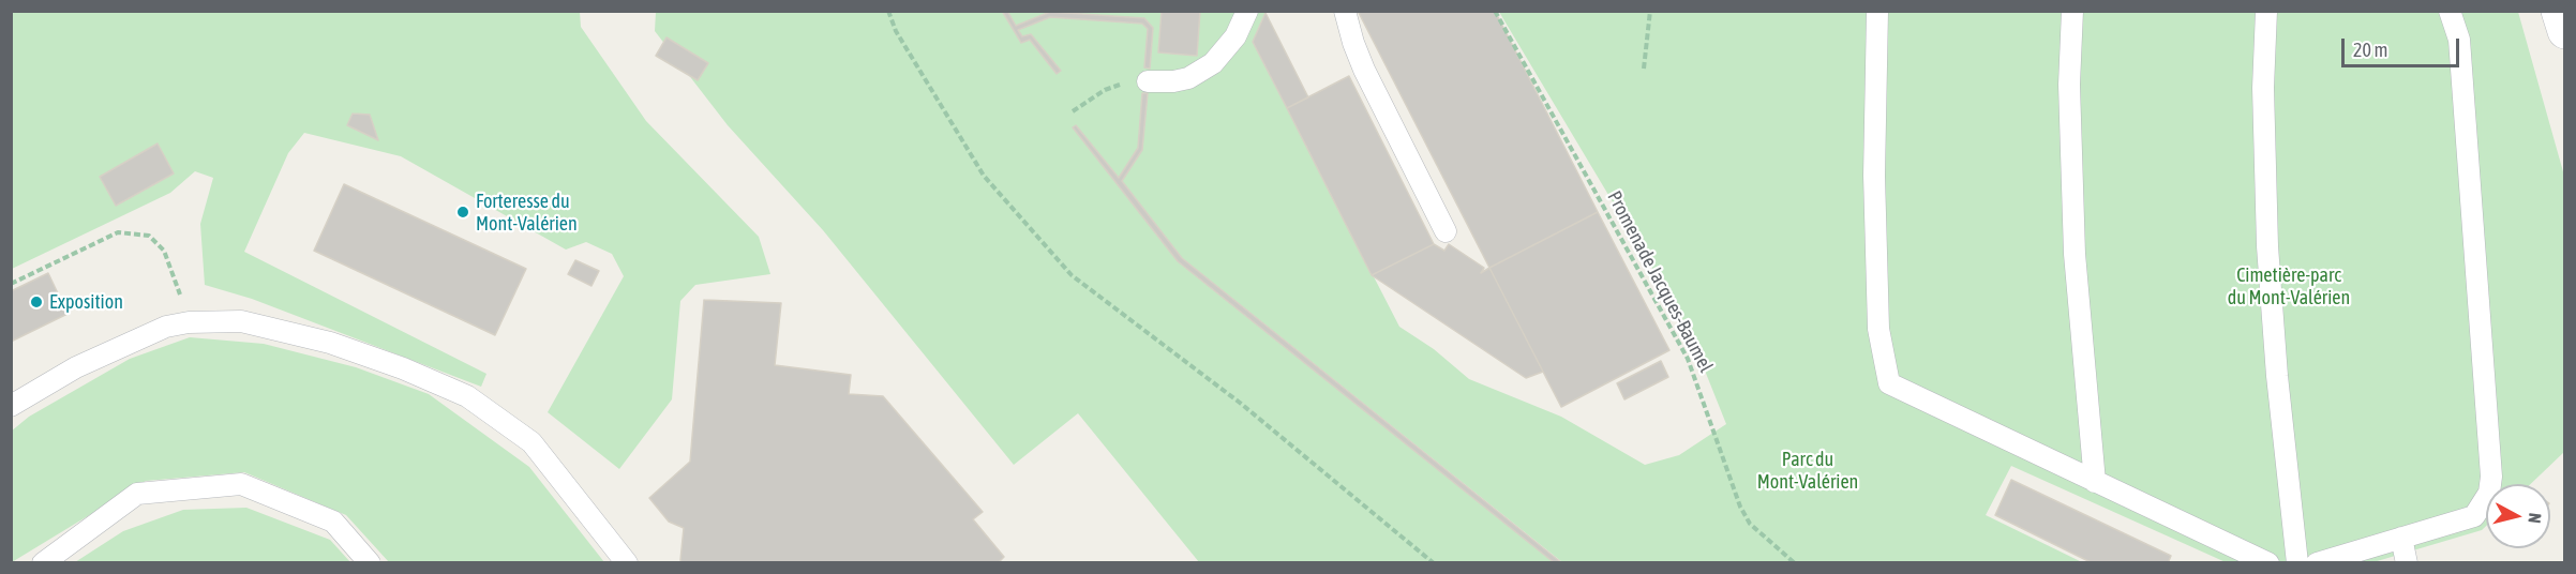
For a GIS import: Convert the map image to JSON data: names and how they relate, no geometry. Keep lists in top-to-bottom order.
{
  "streets": {
    "path": ["Promenade Jacques-Baumel"]
  },
  "parks": ["Cimetière-parc du Mont-Valérien", "Parc du Mont-Valérien"],
  "places": ["Forteresse du Mont-Valérien", "Exposition"],
  "scale_bar": "20 m",
  "north": "right"
}
